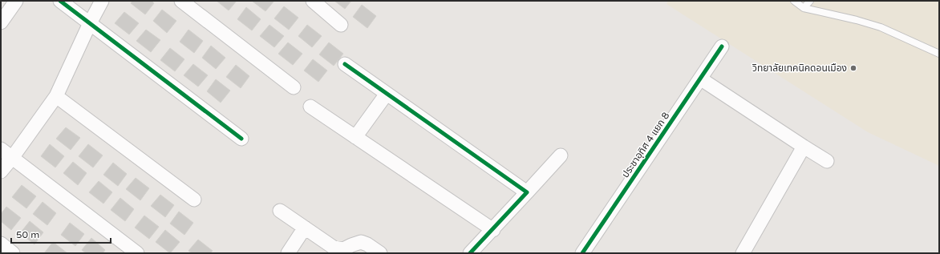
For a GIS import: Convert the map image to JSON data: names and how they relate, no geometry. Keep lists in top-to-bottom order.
{
  "streets": {
    "street": ["ประชาอุทิศ 4 แยก 8"]
  },
  "places": ["วิทยาลัยเทคนิคดอนเมือง"],
  "scale_bar": "50 m"
}
